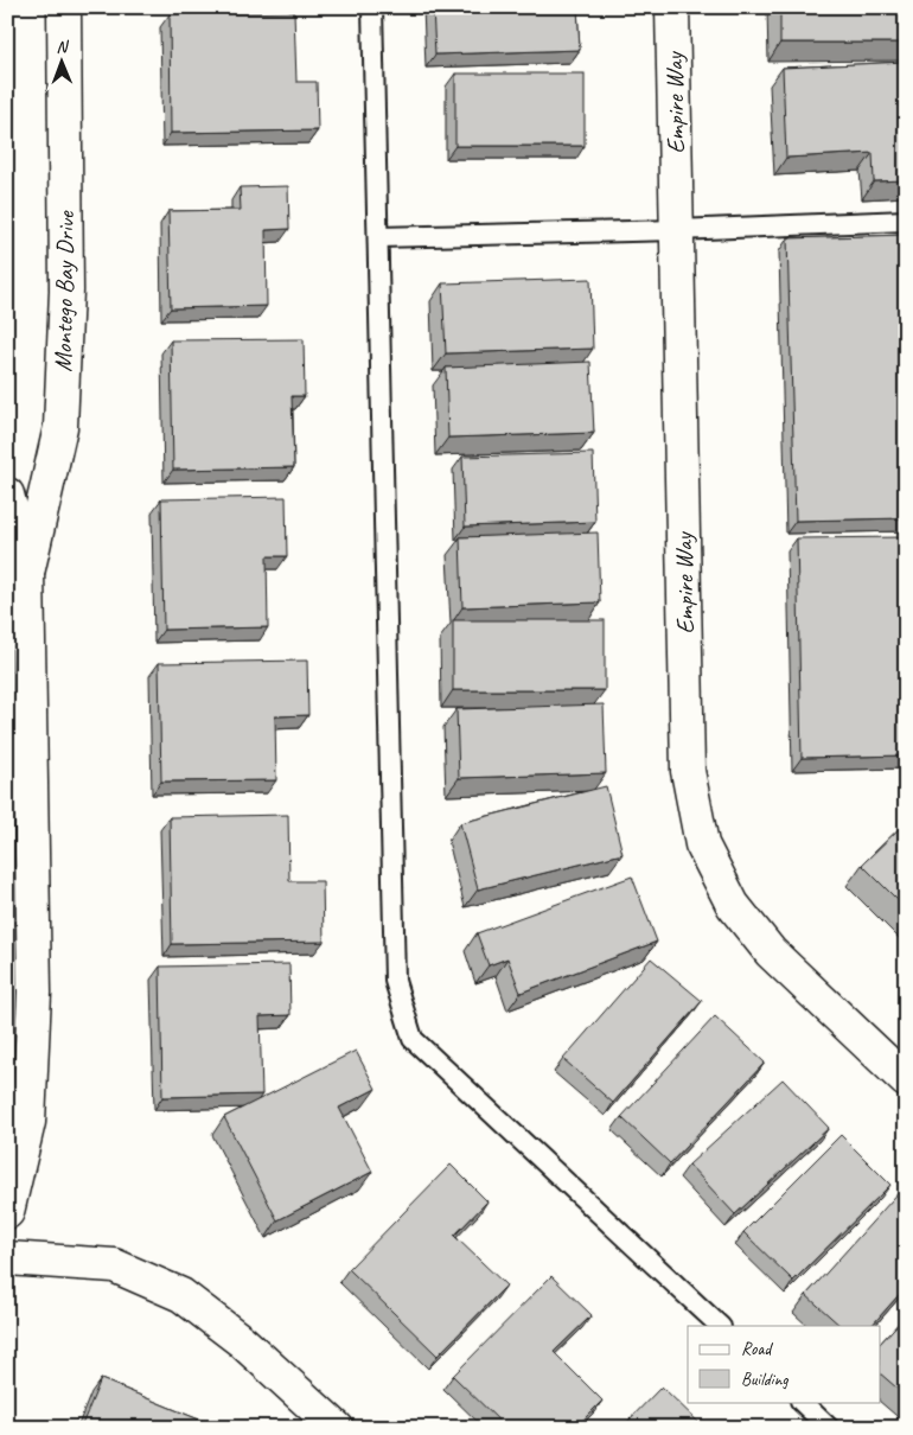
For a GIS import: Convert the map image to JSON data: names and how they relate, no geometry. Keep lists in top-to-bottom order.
{
  "streets": {
    "street": ["Empire Way", "Montego Bay Drive"]
  },
  "legend": ["Road", "Building"],
  "north": "top"
}
